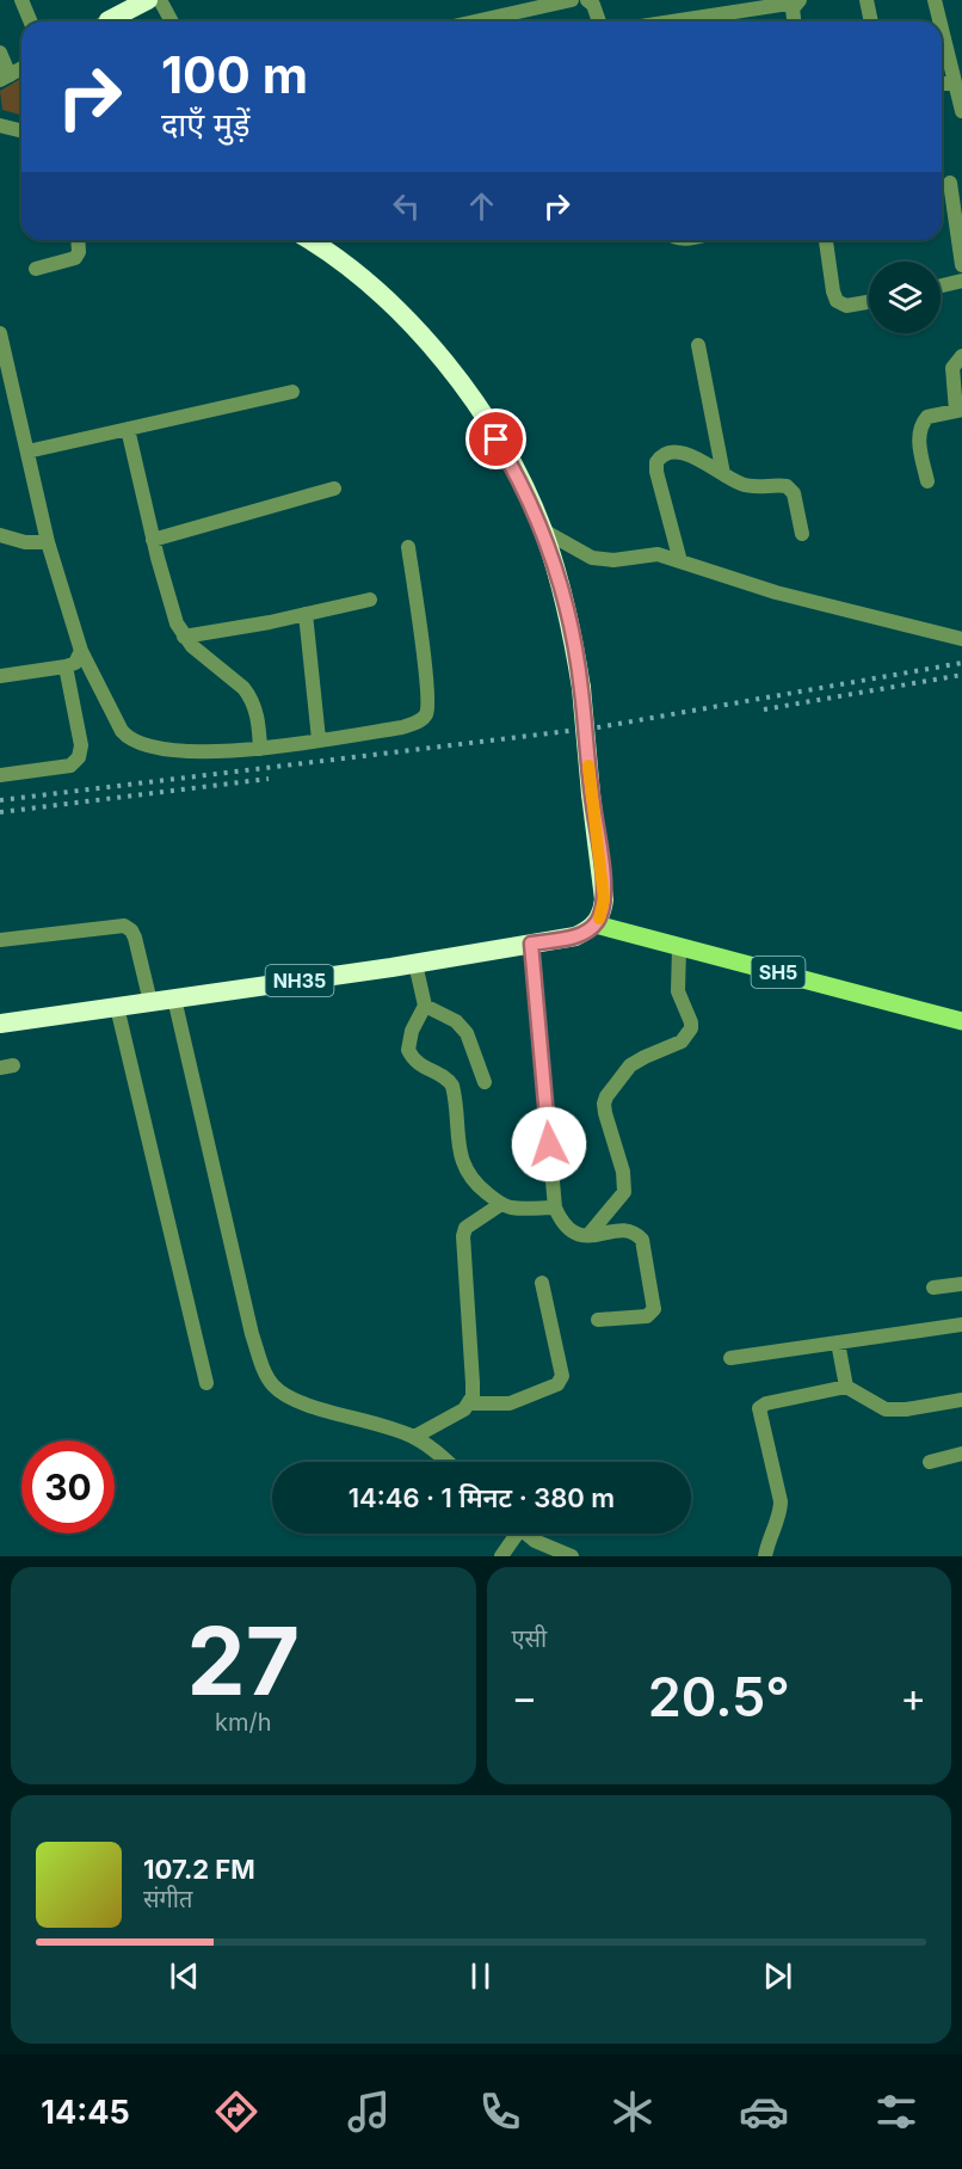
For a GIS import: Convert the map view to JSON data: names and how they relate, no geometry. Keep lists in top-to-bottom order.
{
  "streets": {
    "highway": ["NH35"],
    "main road": ["SH5"]
  },
  "crossings": [
    ["SH5", "NH35"]
  ],
  "page": {
    "turn": ["100 m", "दाएँ मुड़ें"],
    "limit": "30",
    "trip": "14:46 · 1 मिनट · 380 m",
    "tile": [
      ["27", "km/h"],
      "एसी"
    ],
    "heat": ["−", "20.5°", "+"],
    "song": ["107.2 FM", "संगीत"],
    "tabs": "14:45"
  }
}
